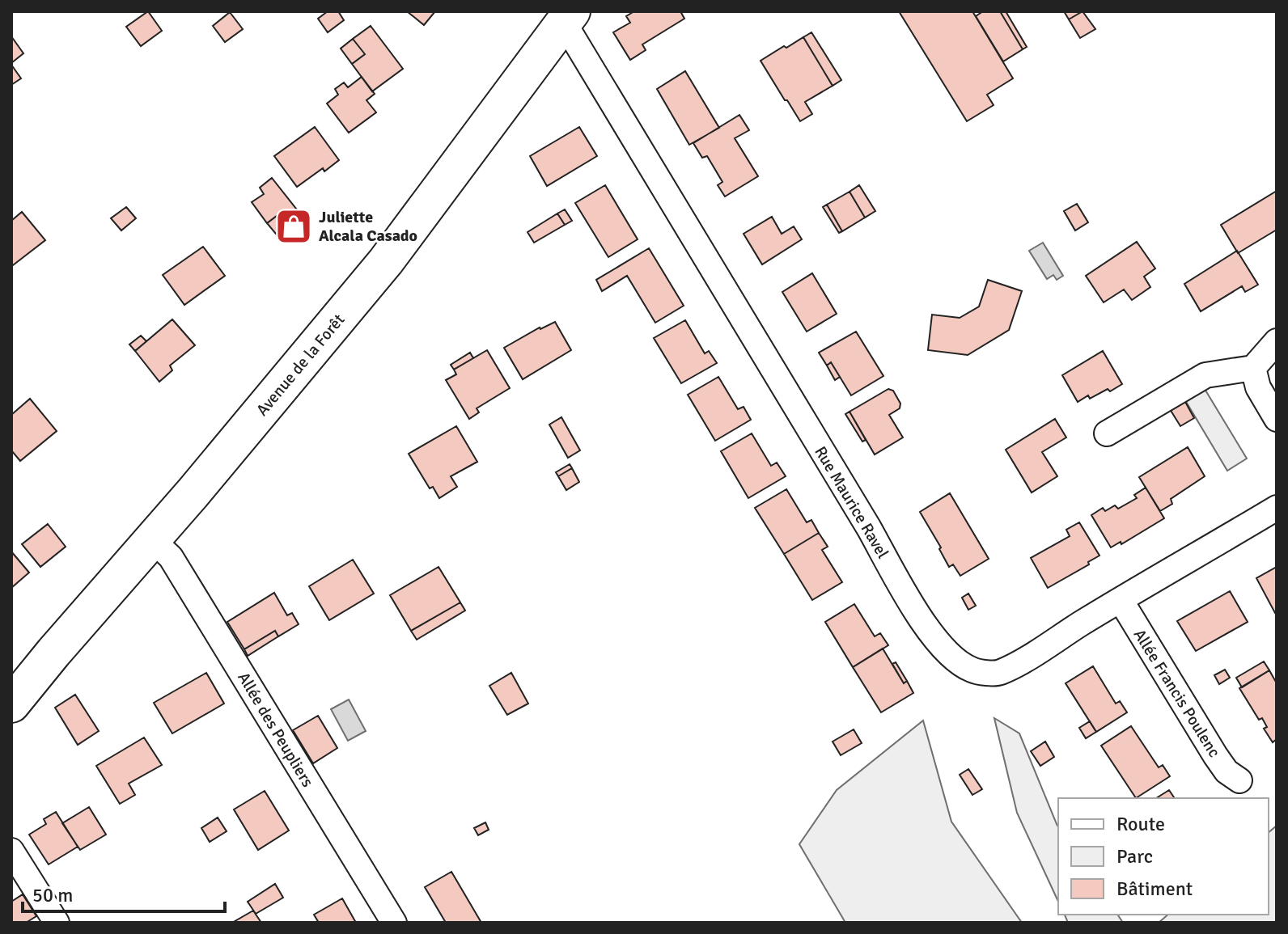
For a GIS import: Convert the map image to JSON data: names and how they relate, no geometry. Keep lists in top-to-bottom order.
{
  "streets": {
    "main road": ["Avenue de la Forêt"],
    "street": ["Rue Maurice Ravel", "Allée Francis Poulenc", "Allée des Peupliers"]
  },
  "crossings": [
    ["Avenue de la Forêt", "Rue Maurice Ravel"],
    ["Avenue de la Forêt", "Allée des Peupliers"],
    ["Rue Maurice Ravel", "Allée Francis Poulenc"]
  ],
  "places": {
    "shop": ["Juliette Alcala Casado"]
  },
  "legend": ["Route", "Parc", "Bâtiment"],
  "scale_bar": "50 m"
}
